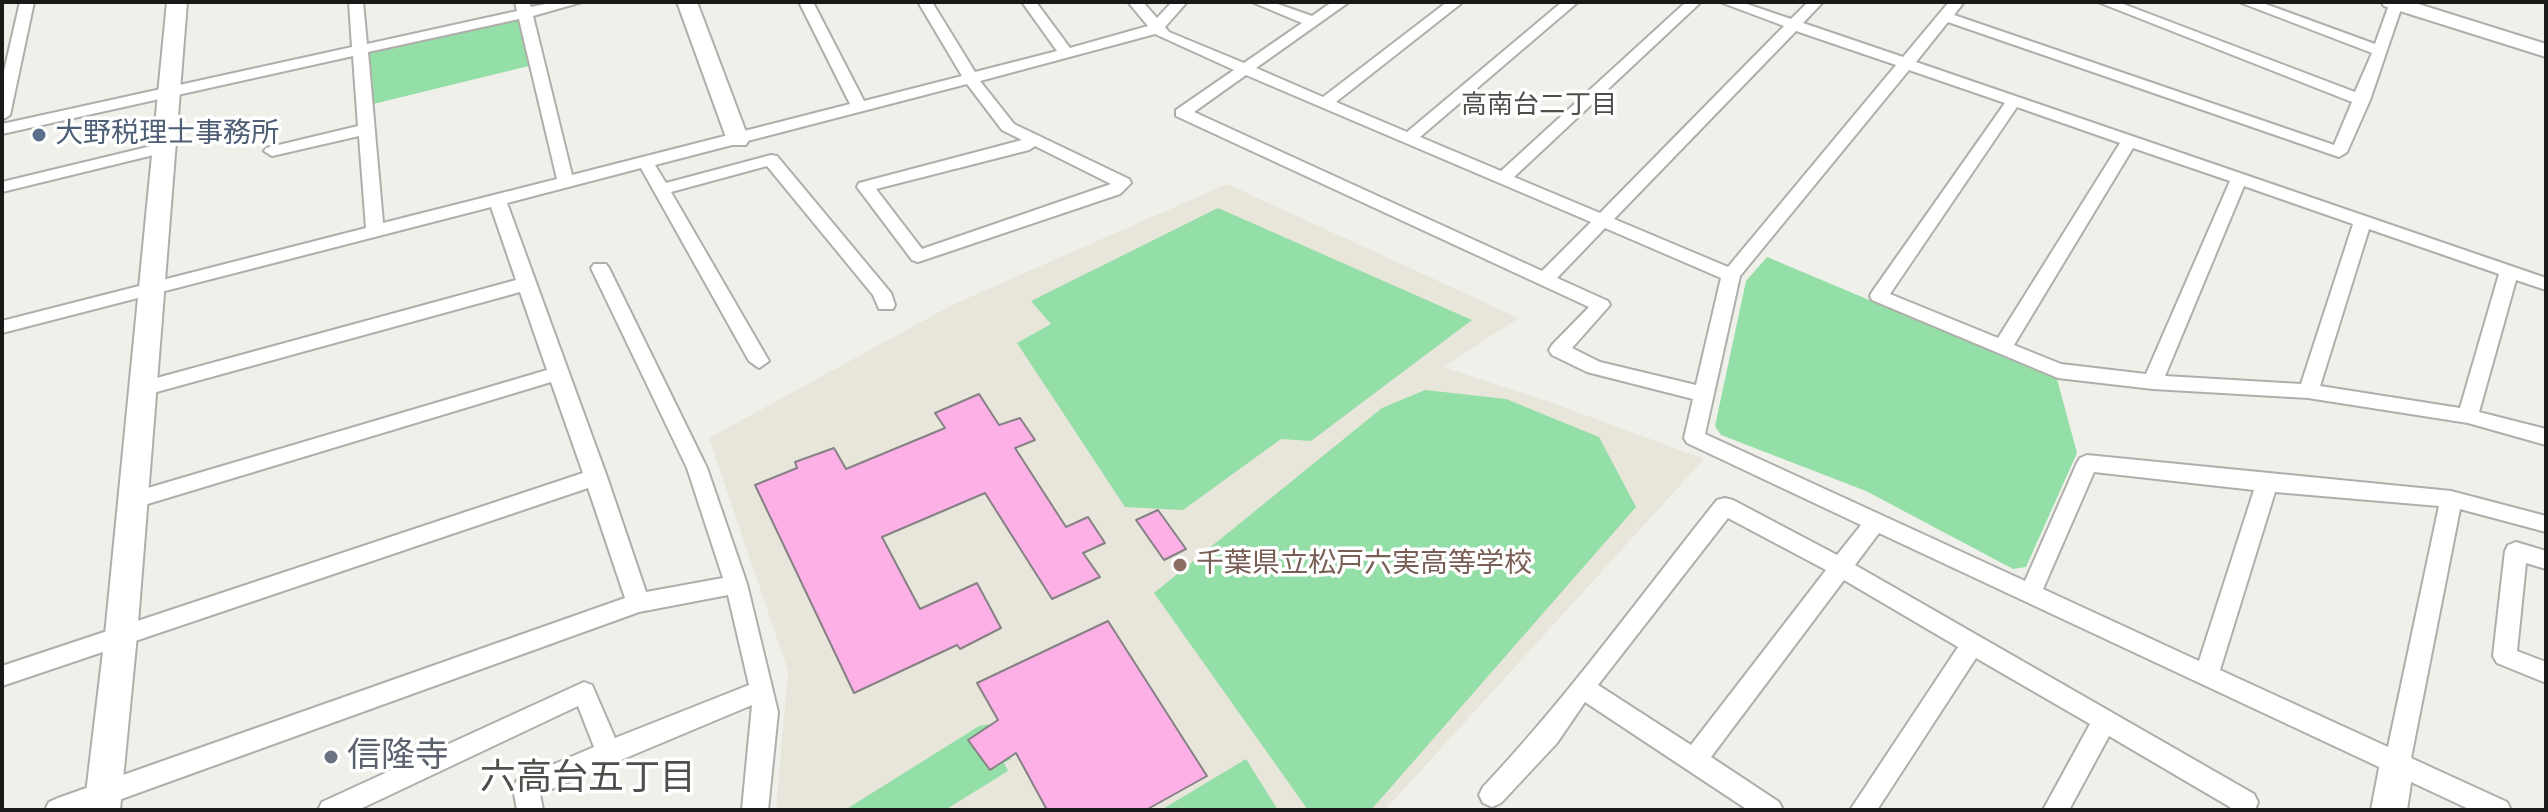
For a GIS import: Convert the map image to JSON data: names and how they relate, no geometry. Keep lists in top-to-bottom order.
{
  "districts": ["高南台二丁目", "六高台五丁目"],
  "places": ["大野税理士事務所", "千葉県立松戸六実高等学校", "信隆寺"]
}
